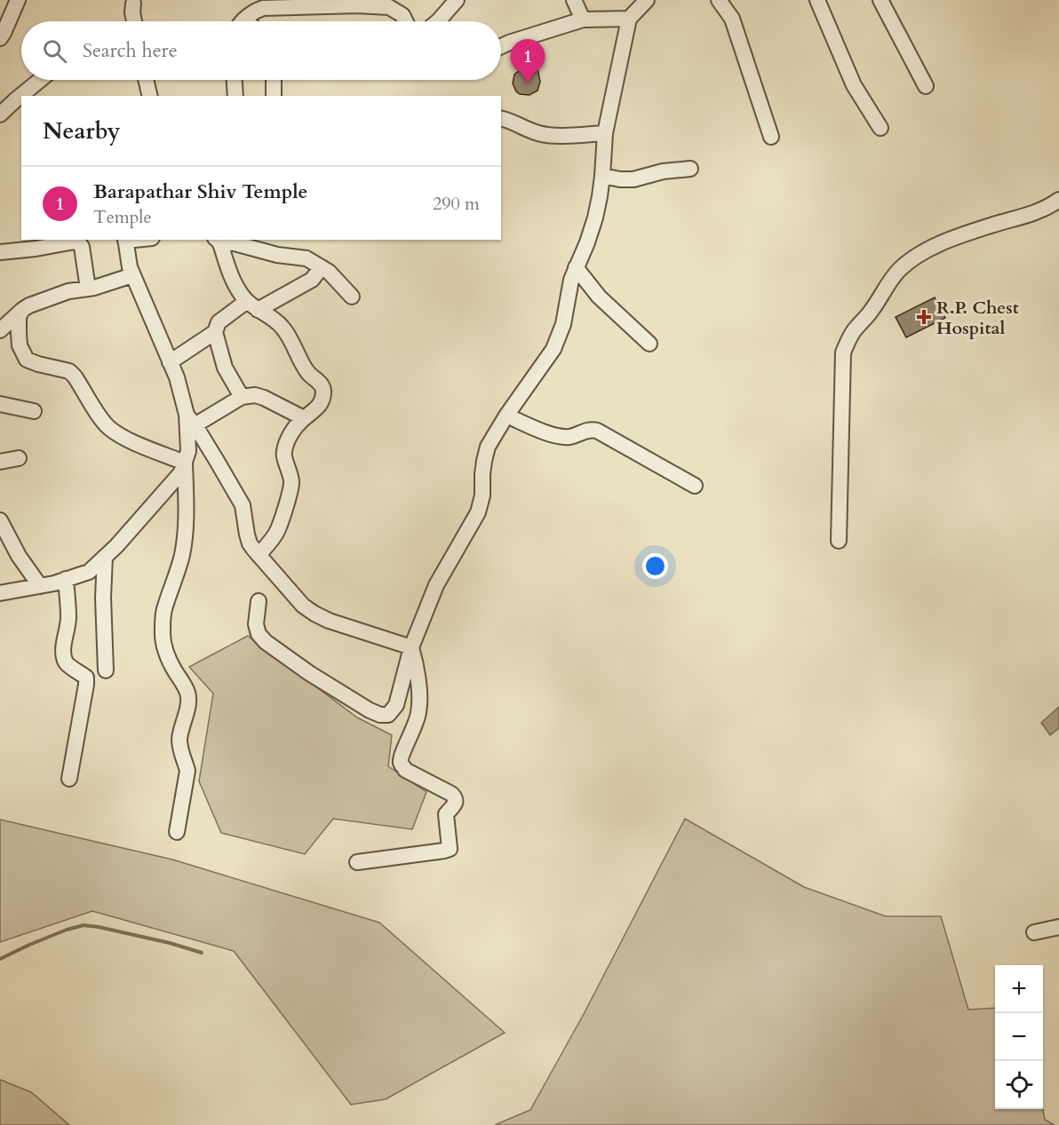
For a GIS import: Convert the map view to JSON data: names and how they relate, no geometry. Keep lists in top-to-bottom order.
{
  "places": {
    "health": ["R.P. Chest Hospital"]
  },
  "page": {
    "search": "Search here",
    "pins": "1",
    "heading": "Nearby",
    "list": [
      {
        "mark": "1",
        "name": "Barapathar Shiv Temple",
        "note": "Temple",
        "value": "290 m"
      }
    ],
    "map_buttons": ["+", "−"]
  }
}
